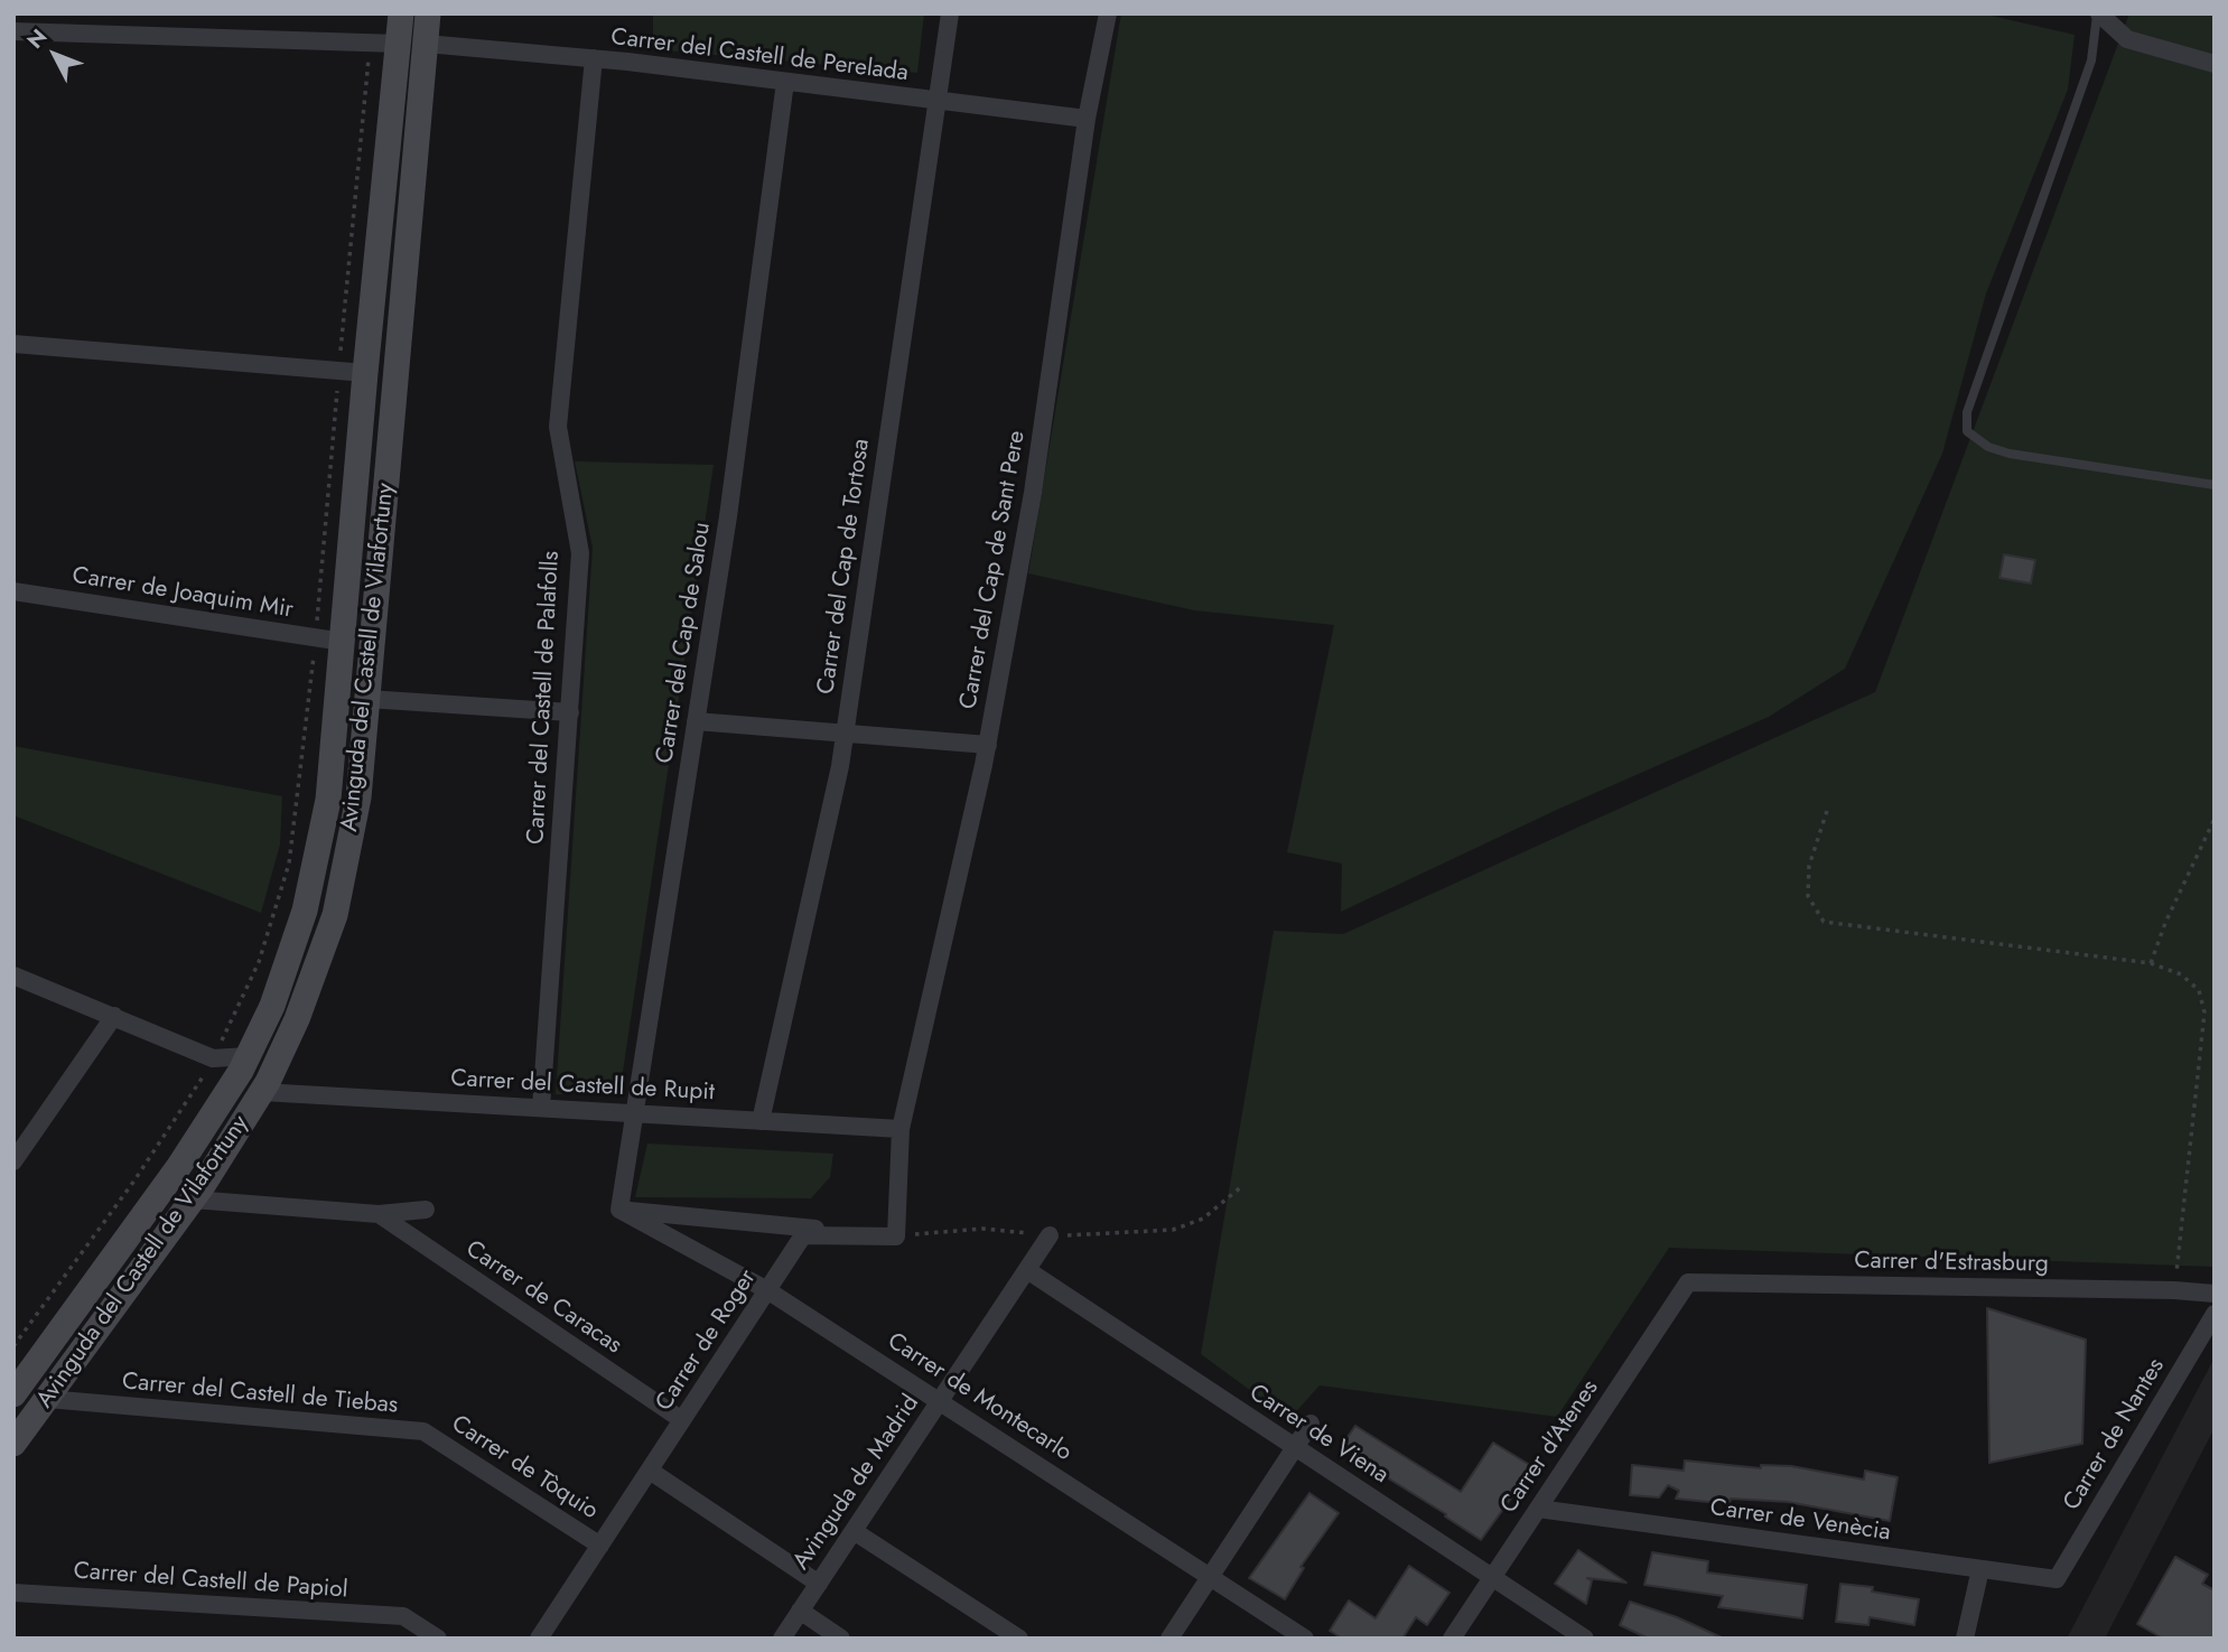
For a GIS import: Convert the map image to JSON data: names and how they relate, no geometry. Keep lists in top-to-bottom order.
{
  "streets": {
    "street": [
      "Carrer del Castell de Perelada",
      "Carrer del Cap de Tortosa",
      "Carrer del Cap de Sant Pere",
      "Carrer de Joaquim Mir",
      "Carrer del Cap de Salou",
      "Avinguda del Castell de Vilafortuny",
      "Carrer del Castell de Palafolls",
      "Carrer del Castell de Rupit",
      "Carrer d'Estrasburg",
      "Carrer de Caracas",
      "Carrer de Roger",
      "Carrer del Castell de Tiebas",
      "Carrer de Montecarlo",
      "Carrer de Viena",
      "Carrer de Nantes",
      "Carrer d'Atenes",
      "Carrer de Tòquio",
      "Avinguda de Madrid",
      "Carrer de Venècia",
      "Carrer del Castell de Papiol"
    ]
  },
  "crossings": [
    ["Carrer del Castell de Perelada", "Carrer del Cap de Tortosa"],
    ["Carrer del Castell de Perelada", "Carrer del Cap de Sant Pere"],
    ["Carrer del Castell de Perelada", "Carrer del Cap de Salou"],
    ["Carrer del Castell de Perelada", "Avinguda del Castell de Vilafortuny"],
    ["Carrer del Castell de Perelada", "Carrer del Castell de Palafolls"],
    ["Carrer del Cap de Tortosa", "Carrer del Castell de Rupit"],
    ["Carrer del Cap de Sant Pere", "Carrer del Castell de Rupit"],
    ["Carrer de Joaquim Mir", "Avinguda del Castell de Vilafortuny"],
    ["Carrer del Cap de Salou", "Carrer del Castell de Rupit"],
    ["Carrer del Cap de Salou", "Carrer de Montecarlo"],
    ["Avinguda del Castell de Vilafortuny", "Carrer del Castell de Rupit"],
    ["Avinguda del Castell de Vilafortuny", "Carrer del Castell de Tiebas"],
    ["Carrer del Castell de Palafolls", "Carrer del Castell de Rupit"],
    ["Carrer d'Estrasburg", "Carrer d'Atenes"],
    ["Carrer de Caracas", "Carrer de Roger"],
    ["Carrer de Roger", "Carrer de Montecarlo"],
    ["Carrer de Roger", "Carrer de Tòquio"],
    ["Carrer del Castell de Tiebas", "Carrer de Tòquio"],
    ["Carrer de Montecarlo", "Avinguda de Madrid"],
    ["Carrer de Viena", "Carrer d'Atenes"],
    ["Carrer de Viena", "Avinguda de Madrid"],
    ["Carrer de Nantes", "Carrer de Venècia"],
    ["Carrer d'Atenes", "Carrer de Venècia"]
  ],
  "north": "top left"
}
